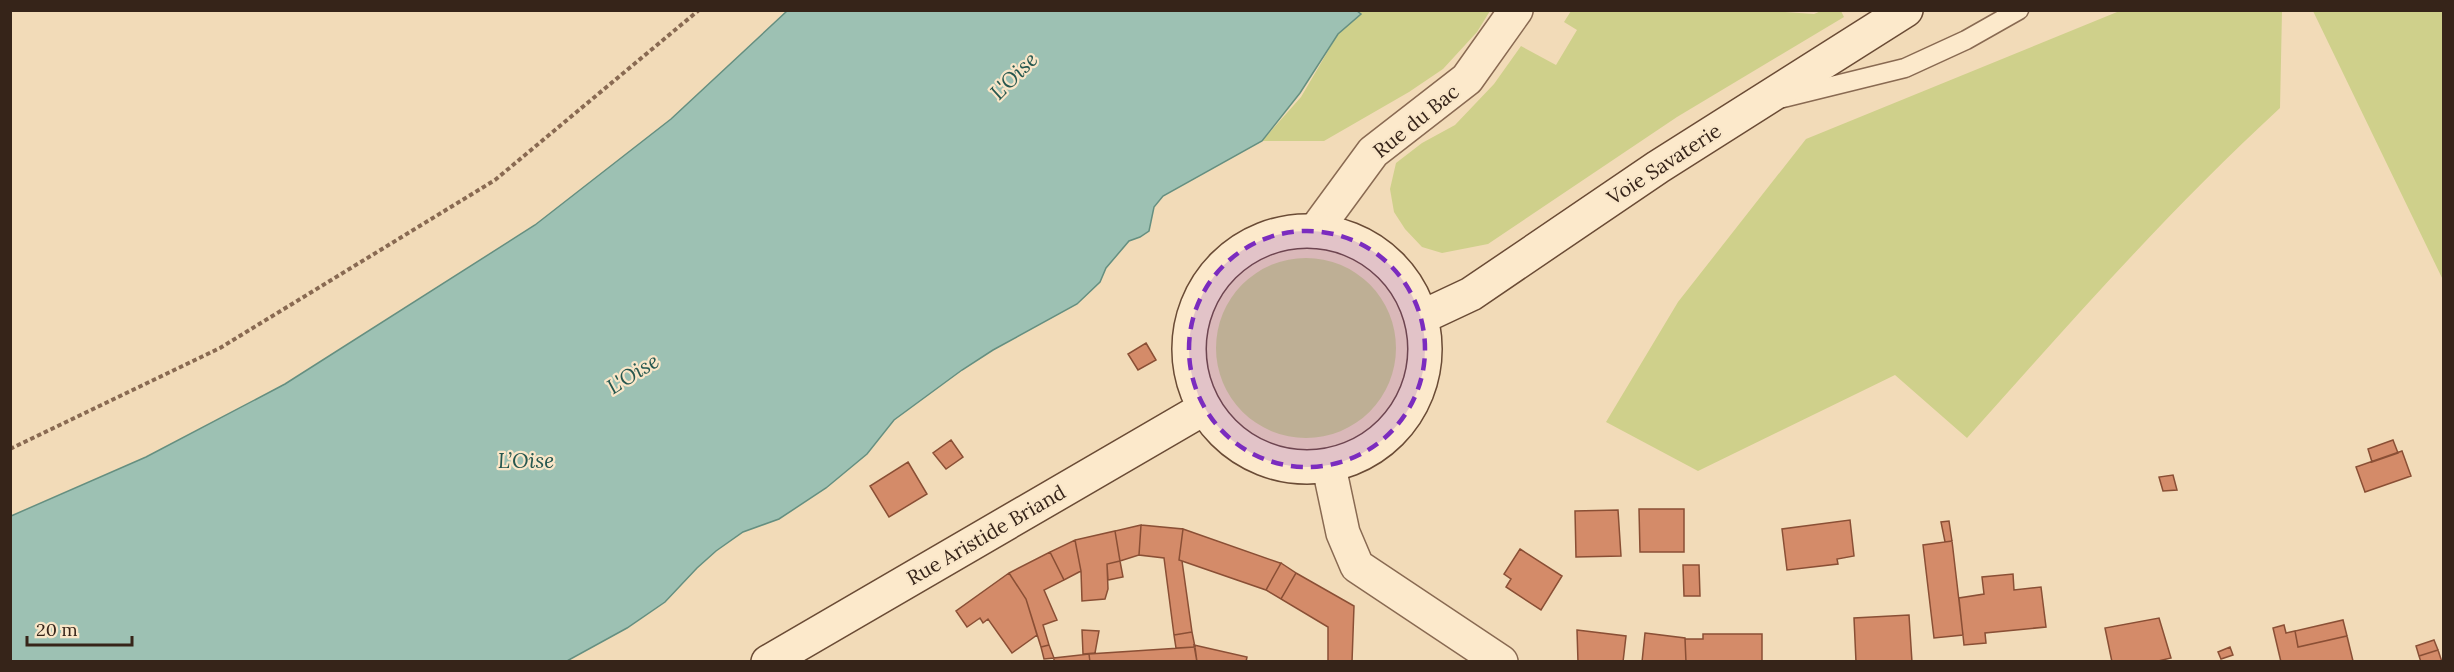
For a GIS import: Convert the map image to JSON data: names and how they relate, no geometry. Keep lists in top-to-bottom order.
{
  "streets": {
    "main road": ["Rue du Bac", "Voie Savaterie", "Rue Aristide Briand"]
  },
  "water": ["L'Oise", "L’Oise"],
  "scale_bar": "20 m"
}
